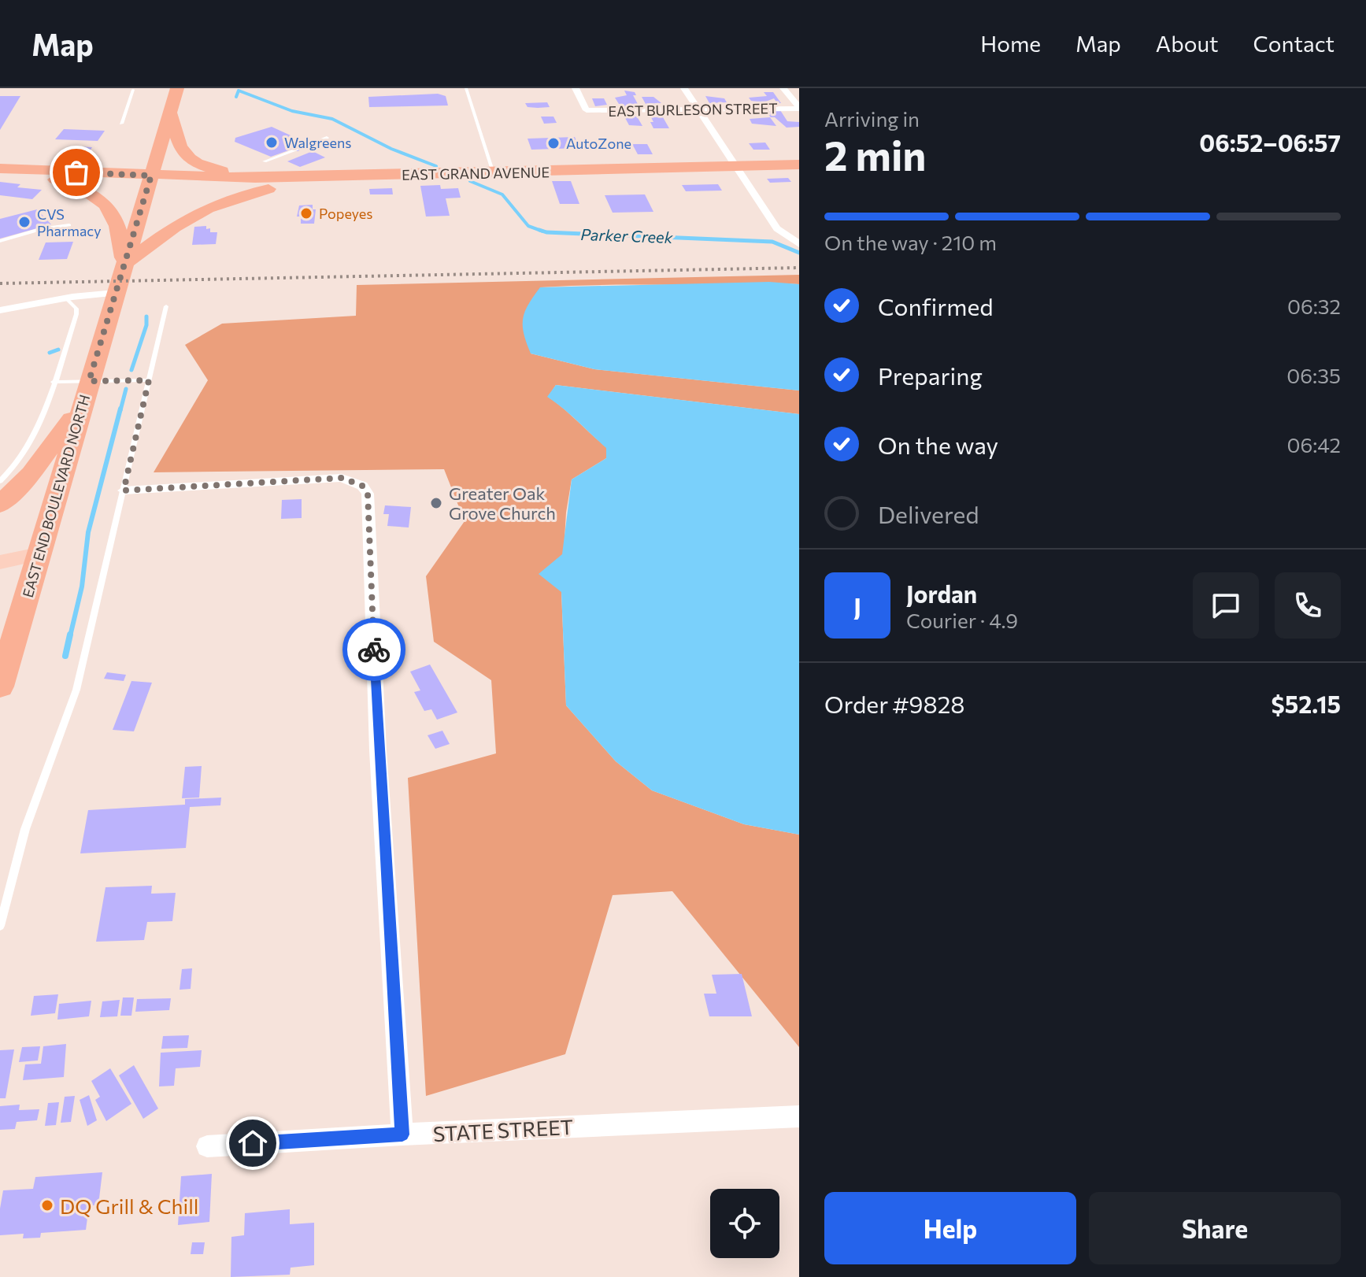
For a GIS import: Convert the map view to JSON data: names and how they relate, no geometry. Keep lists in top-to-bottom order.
{
  "streets": {
    "highway": ["EAST GRAND AVENUE", "EAST END BOULEVARD NORTH"],
    "street": ["EAST BURLESON STREET", "STATE STREET"]
  },
  "crossings": [
    ["EAST GRAND AVENUE", "EAST END BOULEVARD NORTH"]
  ],
  "water": ["Parker Creek"],
  "places": [
    "Walgreens",
    "AutoZone",
    "Popeyes",
    "CVS Pharmacy",
    "Greater Oak Grove Church",
    "DQ Grill & Chill"
  ],
  "page": {
    "header": "Map",
    "nav": [
      "Home",
      "Map",
      "About",
      "Contact"
    ],
    "heading": ["2 min", "Arriving in", "06:52–06:57"],
    "panel": [
      "Jordan",
      "Courier · 4.9",
      "Order #9828",
      "$52.15"
    ],
    "bar": "On the way · 210 m",
    "list": [
      ["Confirmed", "06:32"],
      ["Preparing", "06:35"],
      ["On the way", "06:42"],
      "Delivered"
    ],
    "round": "J",
    "buttons": ["Help", "Share"]
  }
}
